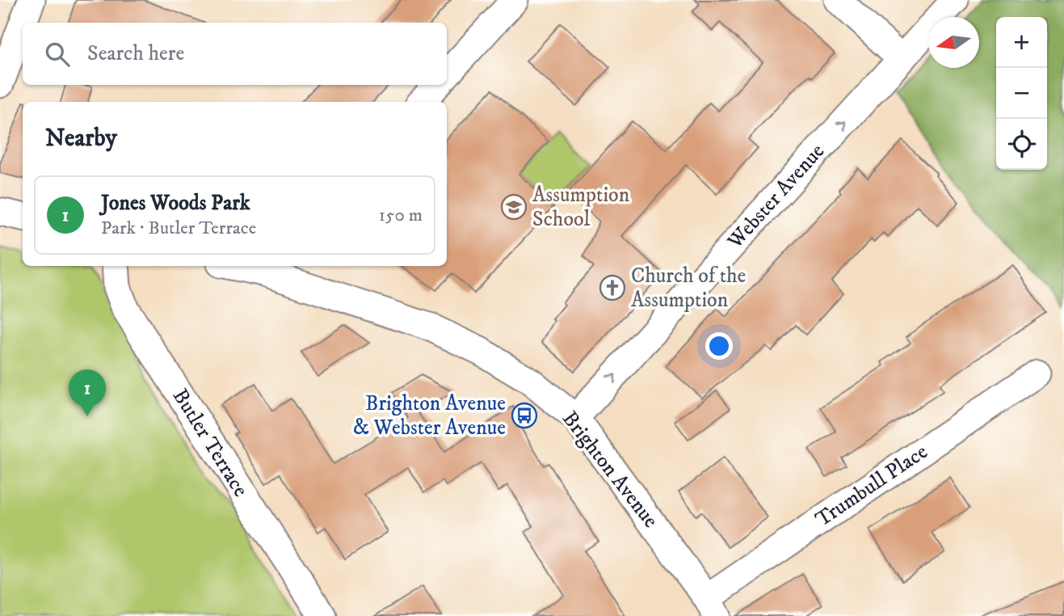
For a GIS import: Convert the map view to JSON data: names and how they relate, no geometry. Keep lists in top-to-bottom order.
{
  "streets": {
    "street": [
      "Webster Avenue",
      "Butler Terrace",
      "Brighton Avenue",
      "Trumbull Place"
    ]
  },
  "crossings": [
    ["Webster Avenue", "Brighton Avenue"],
    ["Brighton Avenue", "Trumbull Place"]
  ],
  "one_way": ["Webster Avenue"],
  "places": {
    "school or university": ["Assumption School"],
    "church": ["Church of the Assumption"],
    "bus stop": ["Brighton Avenue & Webster Avenue"]
  },
  "north": "left",
  "page": {
    "map_buttons": ["+", "−"],
    "search": "Search here",
    "heading": "Nearby",
    "list": [
      {
        "mark": "1",
        "name": "Jones Woods Park",
        "note": "Park · Butler Terrace",
        "value": "150 m"
      }
    ],
    "pins": "1"
  }
}
